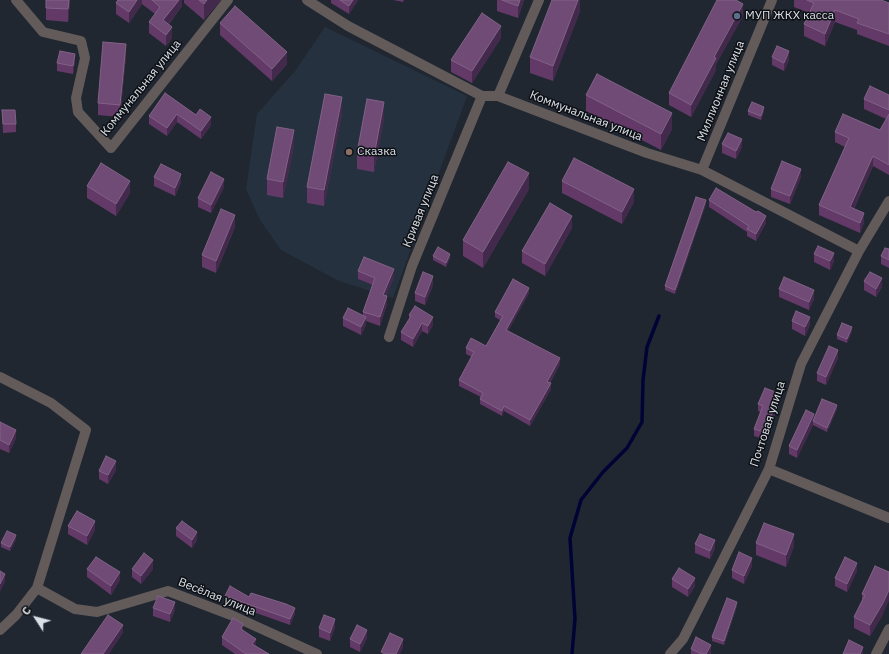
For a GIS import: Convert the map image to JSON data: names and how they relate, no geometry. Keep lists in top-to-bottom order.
{
  "streets": {
    "street": [
      "Коммунальная улица",
      "Миллионная улица",
      "Кривая улица",
      "Почтовая улица",
      "Весёлая улица"
    ]
  },
  "crossings": [
    ["Коммунальная улица", "Миллионная улица"],
    ["Коммунальная улица", "Кривая улица"],
    ["Коммунальная улица", "Почтовая улица"]
  ],
  "places": ["МУП ЖКХ касса", "Сказка"],
  "north": "top left"
}
